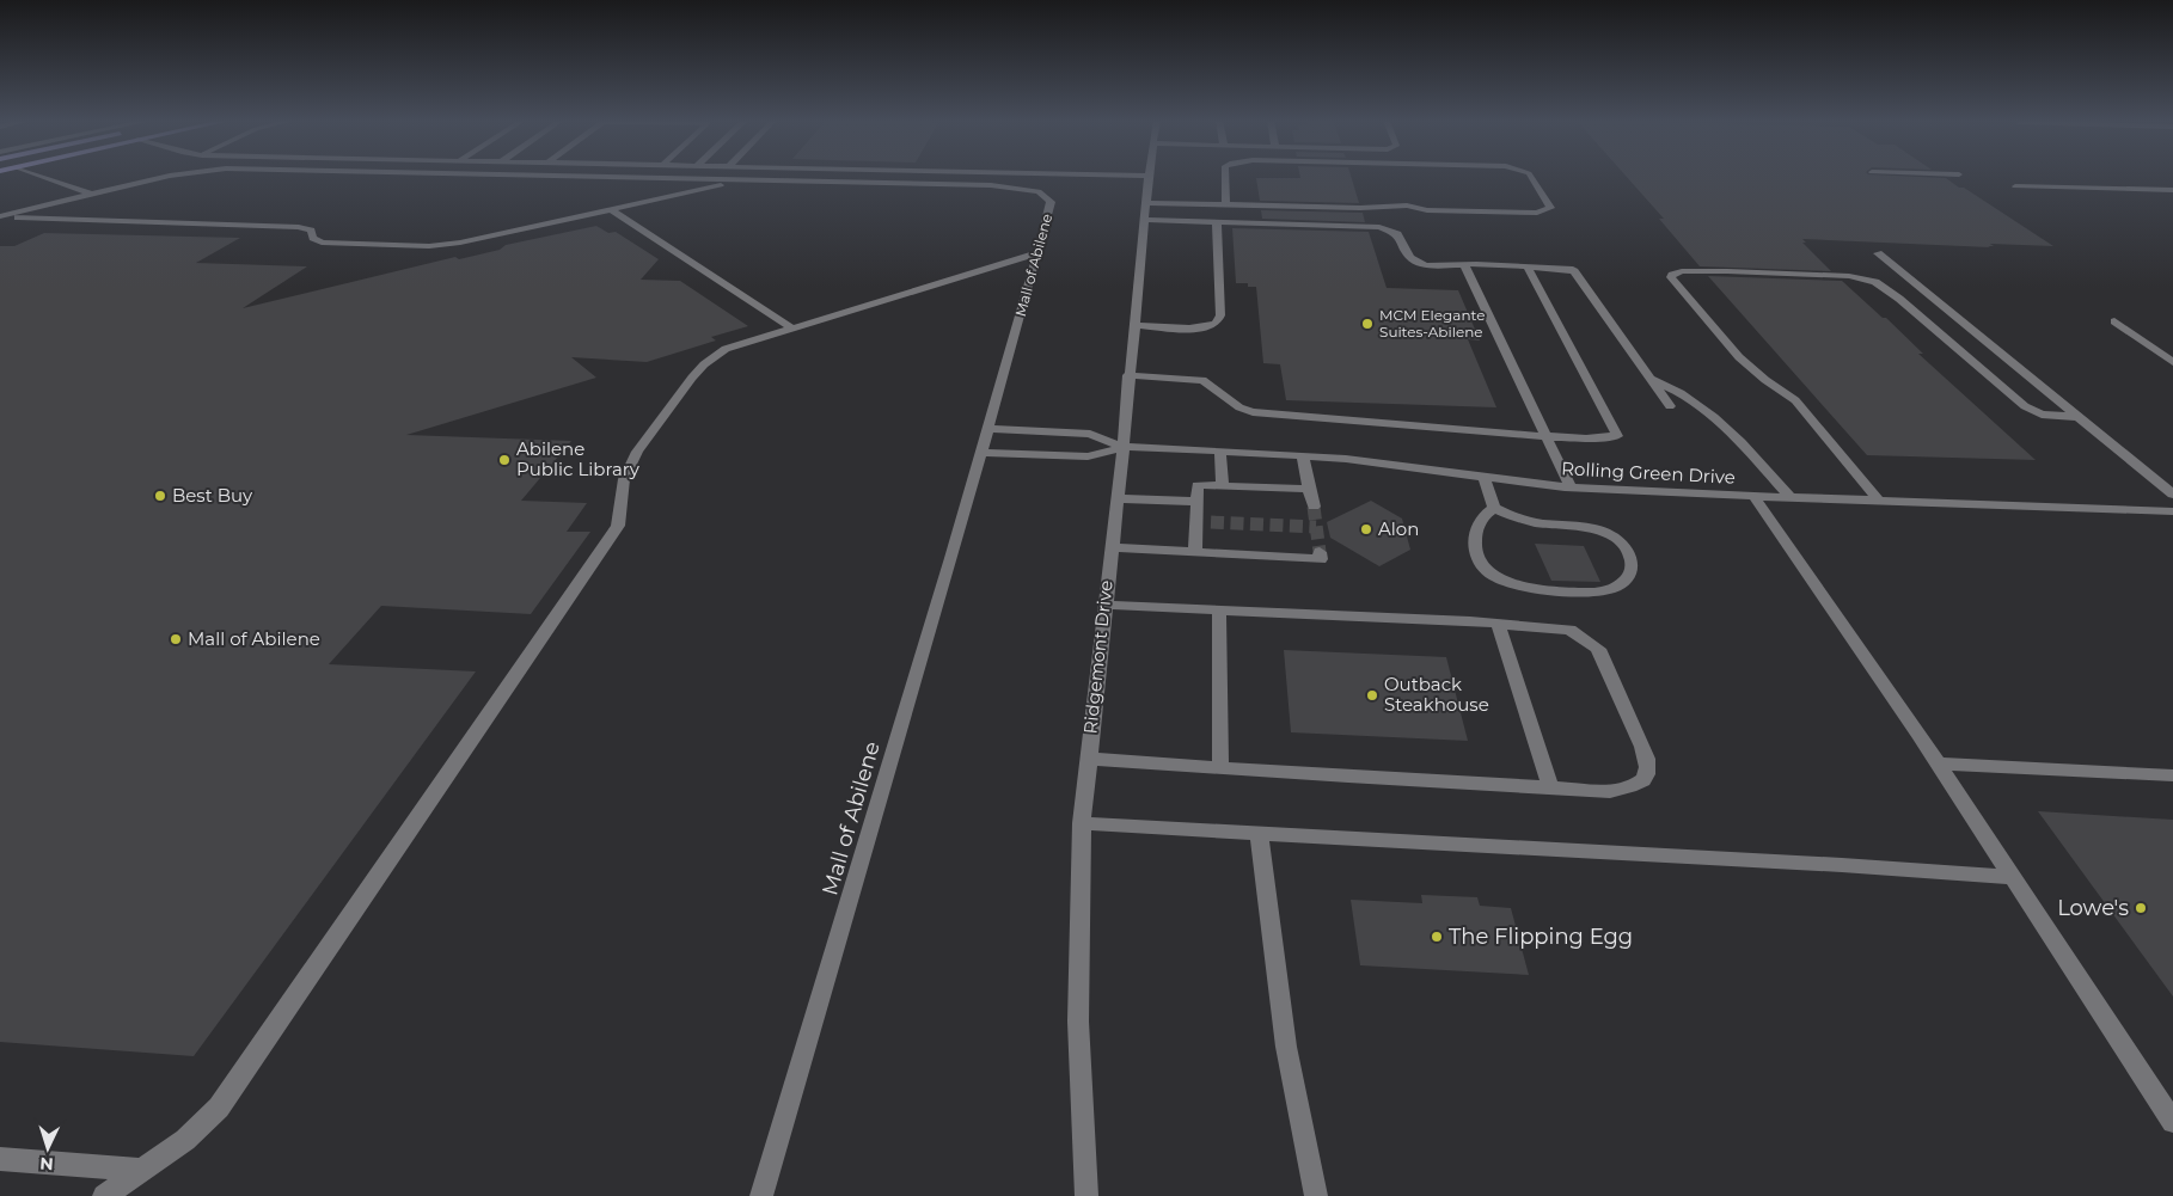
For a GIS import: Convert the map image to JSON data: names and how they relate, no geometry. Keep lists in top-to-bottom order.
{
  "streets": {
    "street": ["Mall of Abilene", "Rolling Green Drive", "Ridgemont Drive"]
  },
  "crossings": [
    ["Rolling Green Drive", "Ridgemont Drive"]
  ],
  "places": [
    "MCM Elegante Suites-Abilene",
    "Abilene Public Library",
    "Best Buy",
    "Alon",
    "Mall of Abilene",
    "Outback Steakhouse",
    "Lowe's",
    "The Flipping Egg"
  ],
  "north": "bottom"
}
